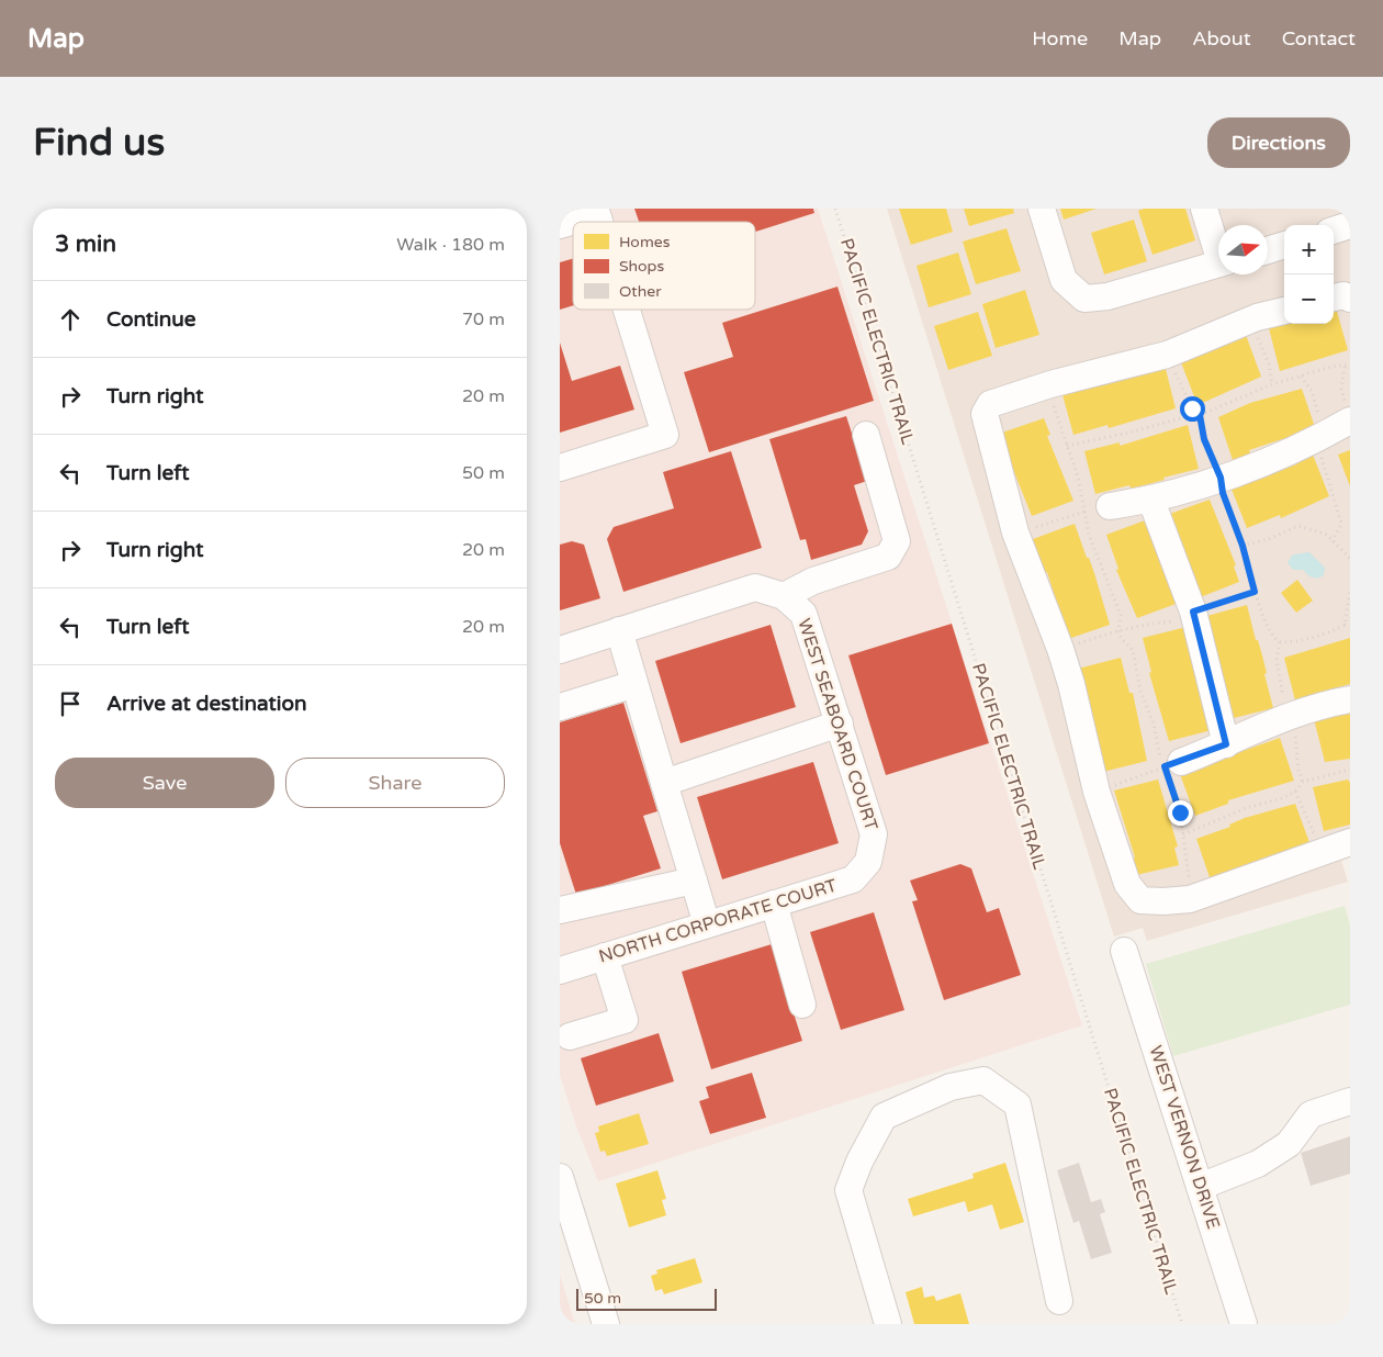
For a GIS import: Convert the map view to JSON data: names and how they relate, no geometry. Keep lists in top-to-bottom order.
{
  "streets": {
    "street": ["WEST SEABOARD COURT", "NORTH CORPORATE COURT", "WEST VERNON DRIVE"],
    "path": ["PACIFIC ELECTRIC TRAIL"]
  },
  "crossings": [
    ["WEST SEABOARD COURT", "NORTH CORPORATE COURT"]
  ],
  "legend": ["Homes", "Shops", "Other"],
  "scale_bar": "50 m",
  "north": "right",
  "page": {
    "header": "Map",
    "nav": [
      "Home",
      "Map",
      "About",
      "Contact"
    ],
    "buttons": [
      "Directions",
      ["Save", "Share"]
    ],
    "title": "Find us",
    "heading": ["3 min", "Walk · 180 m"],
    "map_buttons": ["+", "−"],
    "list": [
      ["Continue", "70 m"],
      ["Turn right", "20 m"],
      ["Turn left", "50 m"],
      ["Turn right", "20 m"],
      ["Turn left", "20 m"],
      "Arrive at destination"
    ],
    "scale": "50 m"
  }
}
